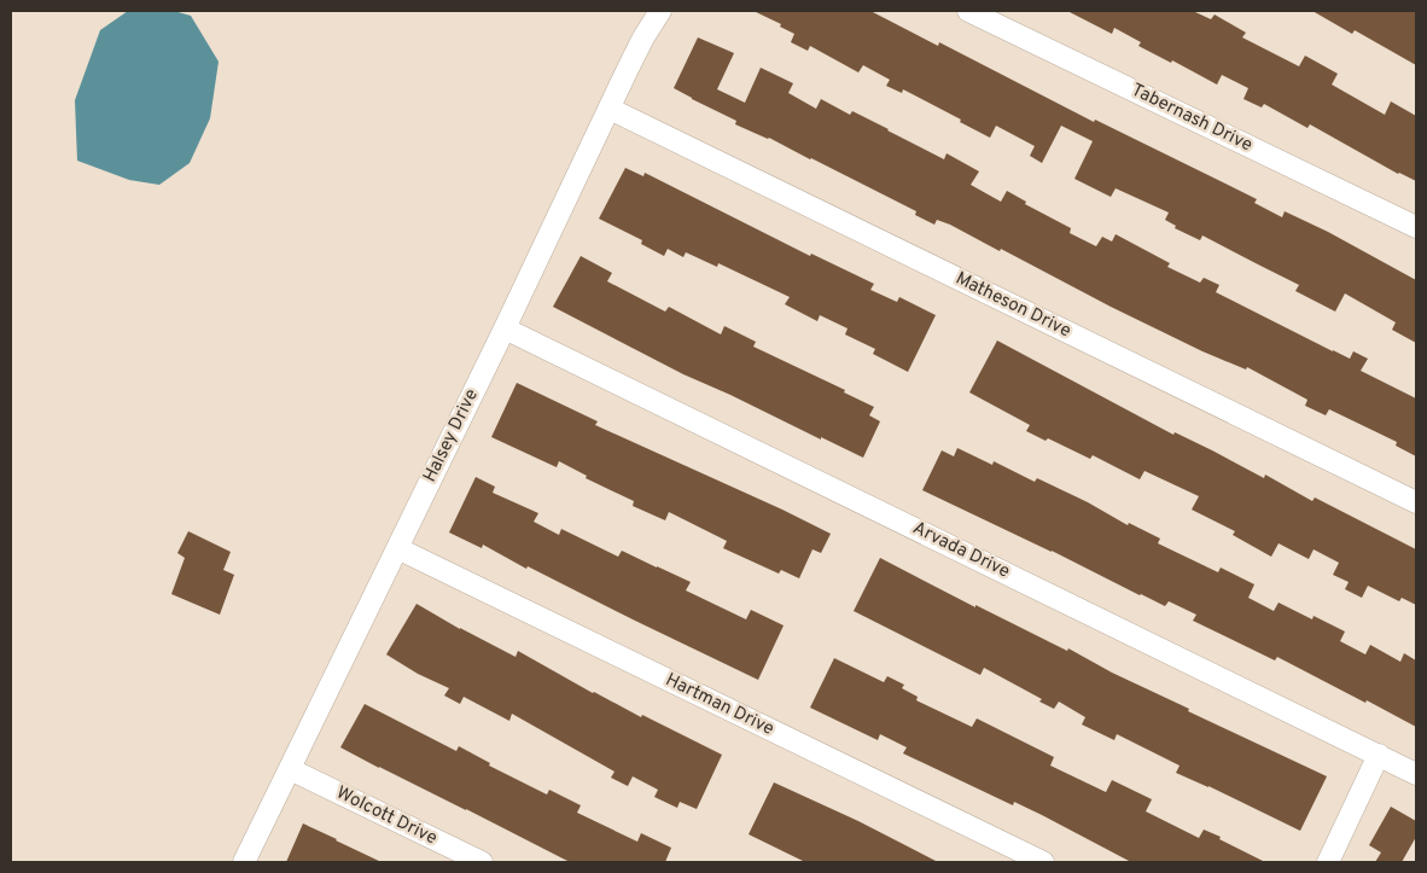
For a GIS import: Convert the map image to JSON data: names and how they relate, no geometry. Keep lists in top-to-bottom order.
{
  "streets": {
    "street": [
      "Tabernash Drive",
      "Matheson Drive",
      "Halsey Drive",
      "Arvada Drive",
      "Hartman Drive",
      "Wolcott Drive"
    ]
  },
  "crossings": [
    ["Matheson Drive", "Halsey Drive"],
    ["Halsey Drive", "Arvada Drive"],
    ["Halsey Drive", "Hartman Drive"],
    ["Halsey Drive", "Wolcott Drive"]
  ]
}
